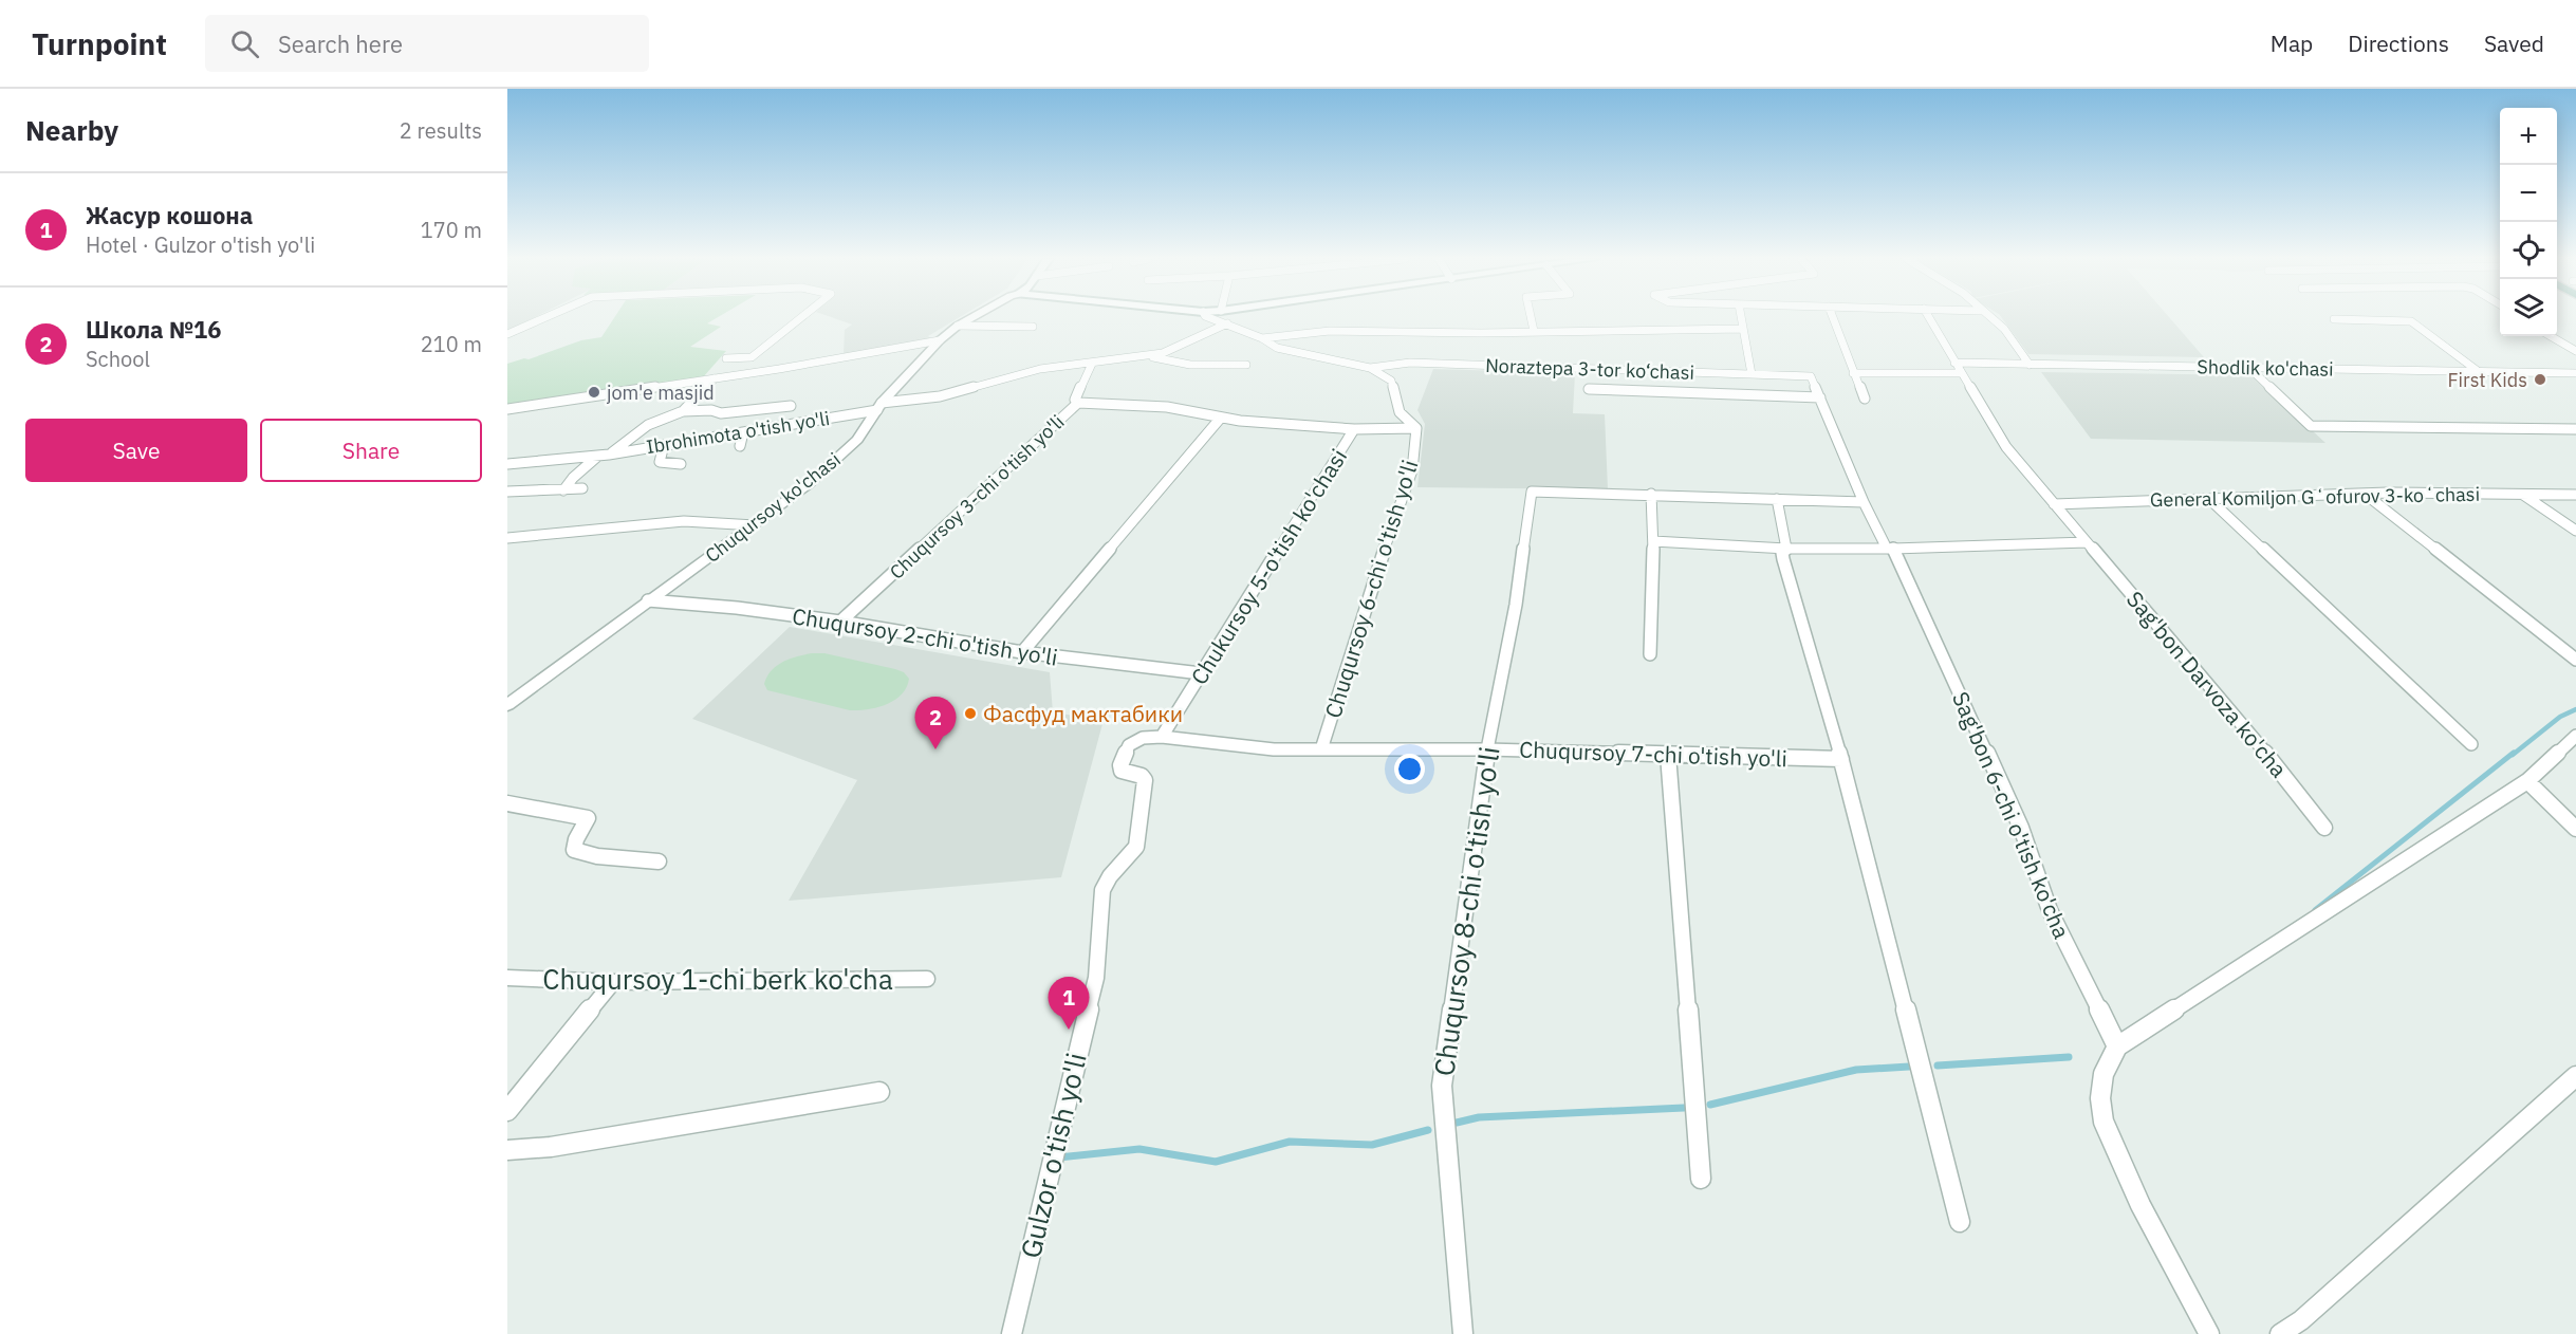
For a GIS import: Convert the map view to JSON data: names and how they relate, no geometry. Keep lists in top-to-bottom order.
{
  "streets": {
    "street": [
      "Shodlik ko'chasi",
      "Noraztepa 3-tor ko‘chasi",
      "Ibrohimota o'tish yo'li",
      "Chuqursoy 3-chi o'tish yo'li",
      "General Komiljon Gʻofurov 3-koʻchasi",
      "Chuqursoy ko'chasi",
      "Chukursoy 5-o'tish ko'chasi",
      "Chuqursoy 6-chi o'tish yo'li",
      "Chuqursoy 2-chi o'tish yo'li",
      "Sag'bon Darvoza ko'cha",
      "Chuqursoy 7-chi o'tish yo'li",
      "Sag'bon 6-chi o'tish ko'cha",
      "Chuqursoy 8-chi o'tish yo'li",
      "Chuqursoy 1-chi berk ko'cha",
      "Gulzor o'tish yo'li"
    ]
  },
  "crossings": [
    ["Shodlik ko'chasi", "Sag'bon Darvoza ko'cha"],
    ["Noraztepa 3-tor ko‘chasi", "Sag'bon 6-chi o'tish ko'cha"],
    ["Ibrohimota o'tish yo'li", "Chuqursoy 3-chi o'tish yo'li"],
    ["Ibrohimota o'tish yo'li", "Chuqursoy ko'chasi"],
    ["Chuqursoy 3-chi o'tish yo'li", "Chuqursoy 2-chi o'tish yo'li"],
    ["General Komiljon Gʻofurov 3-koʻchasi", "Sag'bon Darvoza ko'cha"],
    ["Chuqursoy ko'chasi", "Chuqursoy 2-chi o'tish yo'li"],
    ["Chukursoy 5-o'tish ko'chasi", "Chuqursoy 2-chi o'tish yo'li"],
    ["Chukursoy 5-o'tish ko'chasi", "Chuqursoy 7-chi o'tish yo'li"],
    ["Chukursoy 5-o'tish ko'chasi", "Gulzor o'tish yo'li"],
    ["Chuqursoy 6-chi o'tish yo'li", "Chuqursoy 7-chi o'tish yo'li"],
    ["Chuqursoy 7-chi o'tish yo'li", "Chuqursoy 8-chi o'tish yo'li"],
    ["Chuqursoy 7-chi o'tish yo'li", "Gulzor o'tish yo'li"]
  ],
  "places": ["First Kids", "jom'e masjid", "Фасфуд мактабики"],
  "page": {
    "header": "Turnpoint",
    "search": "Search here",
    "nav": ["Map", "Directions", "Saved"],
    "heading": ["Nearby", "2 results"],
    "map_buttons": ["+", "−"],
    "list": [
      {
        "mark": "1",
        "name": "Жасур кошона",
        "note": "Hotel · Gulzor o'tish yo'li",
        "value": "170 m"
      },
      {
        "mark": "2",
        "name": "Школа №16",
        "note": "School",
        "value": "210 m"
      }
    ],
    "buttons": ["Save", "Share"],
    "pins": ["2", "1"]
  }
}
